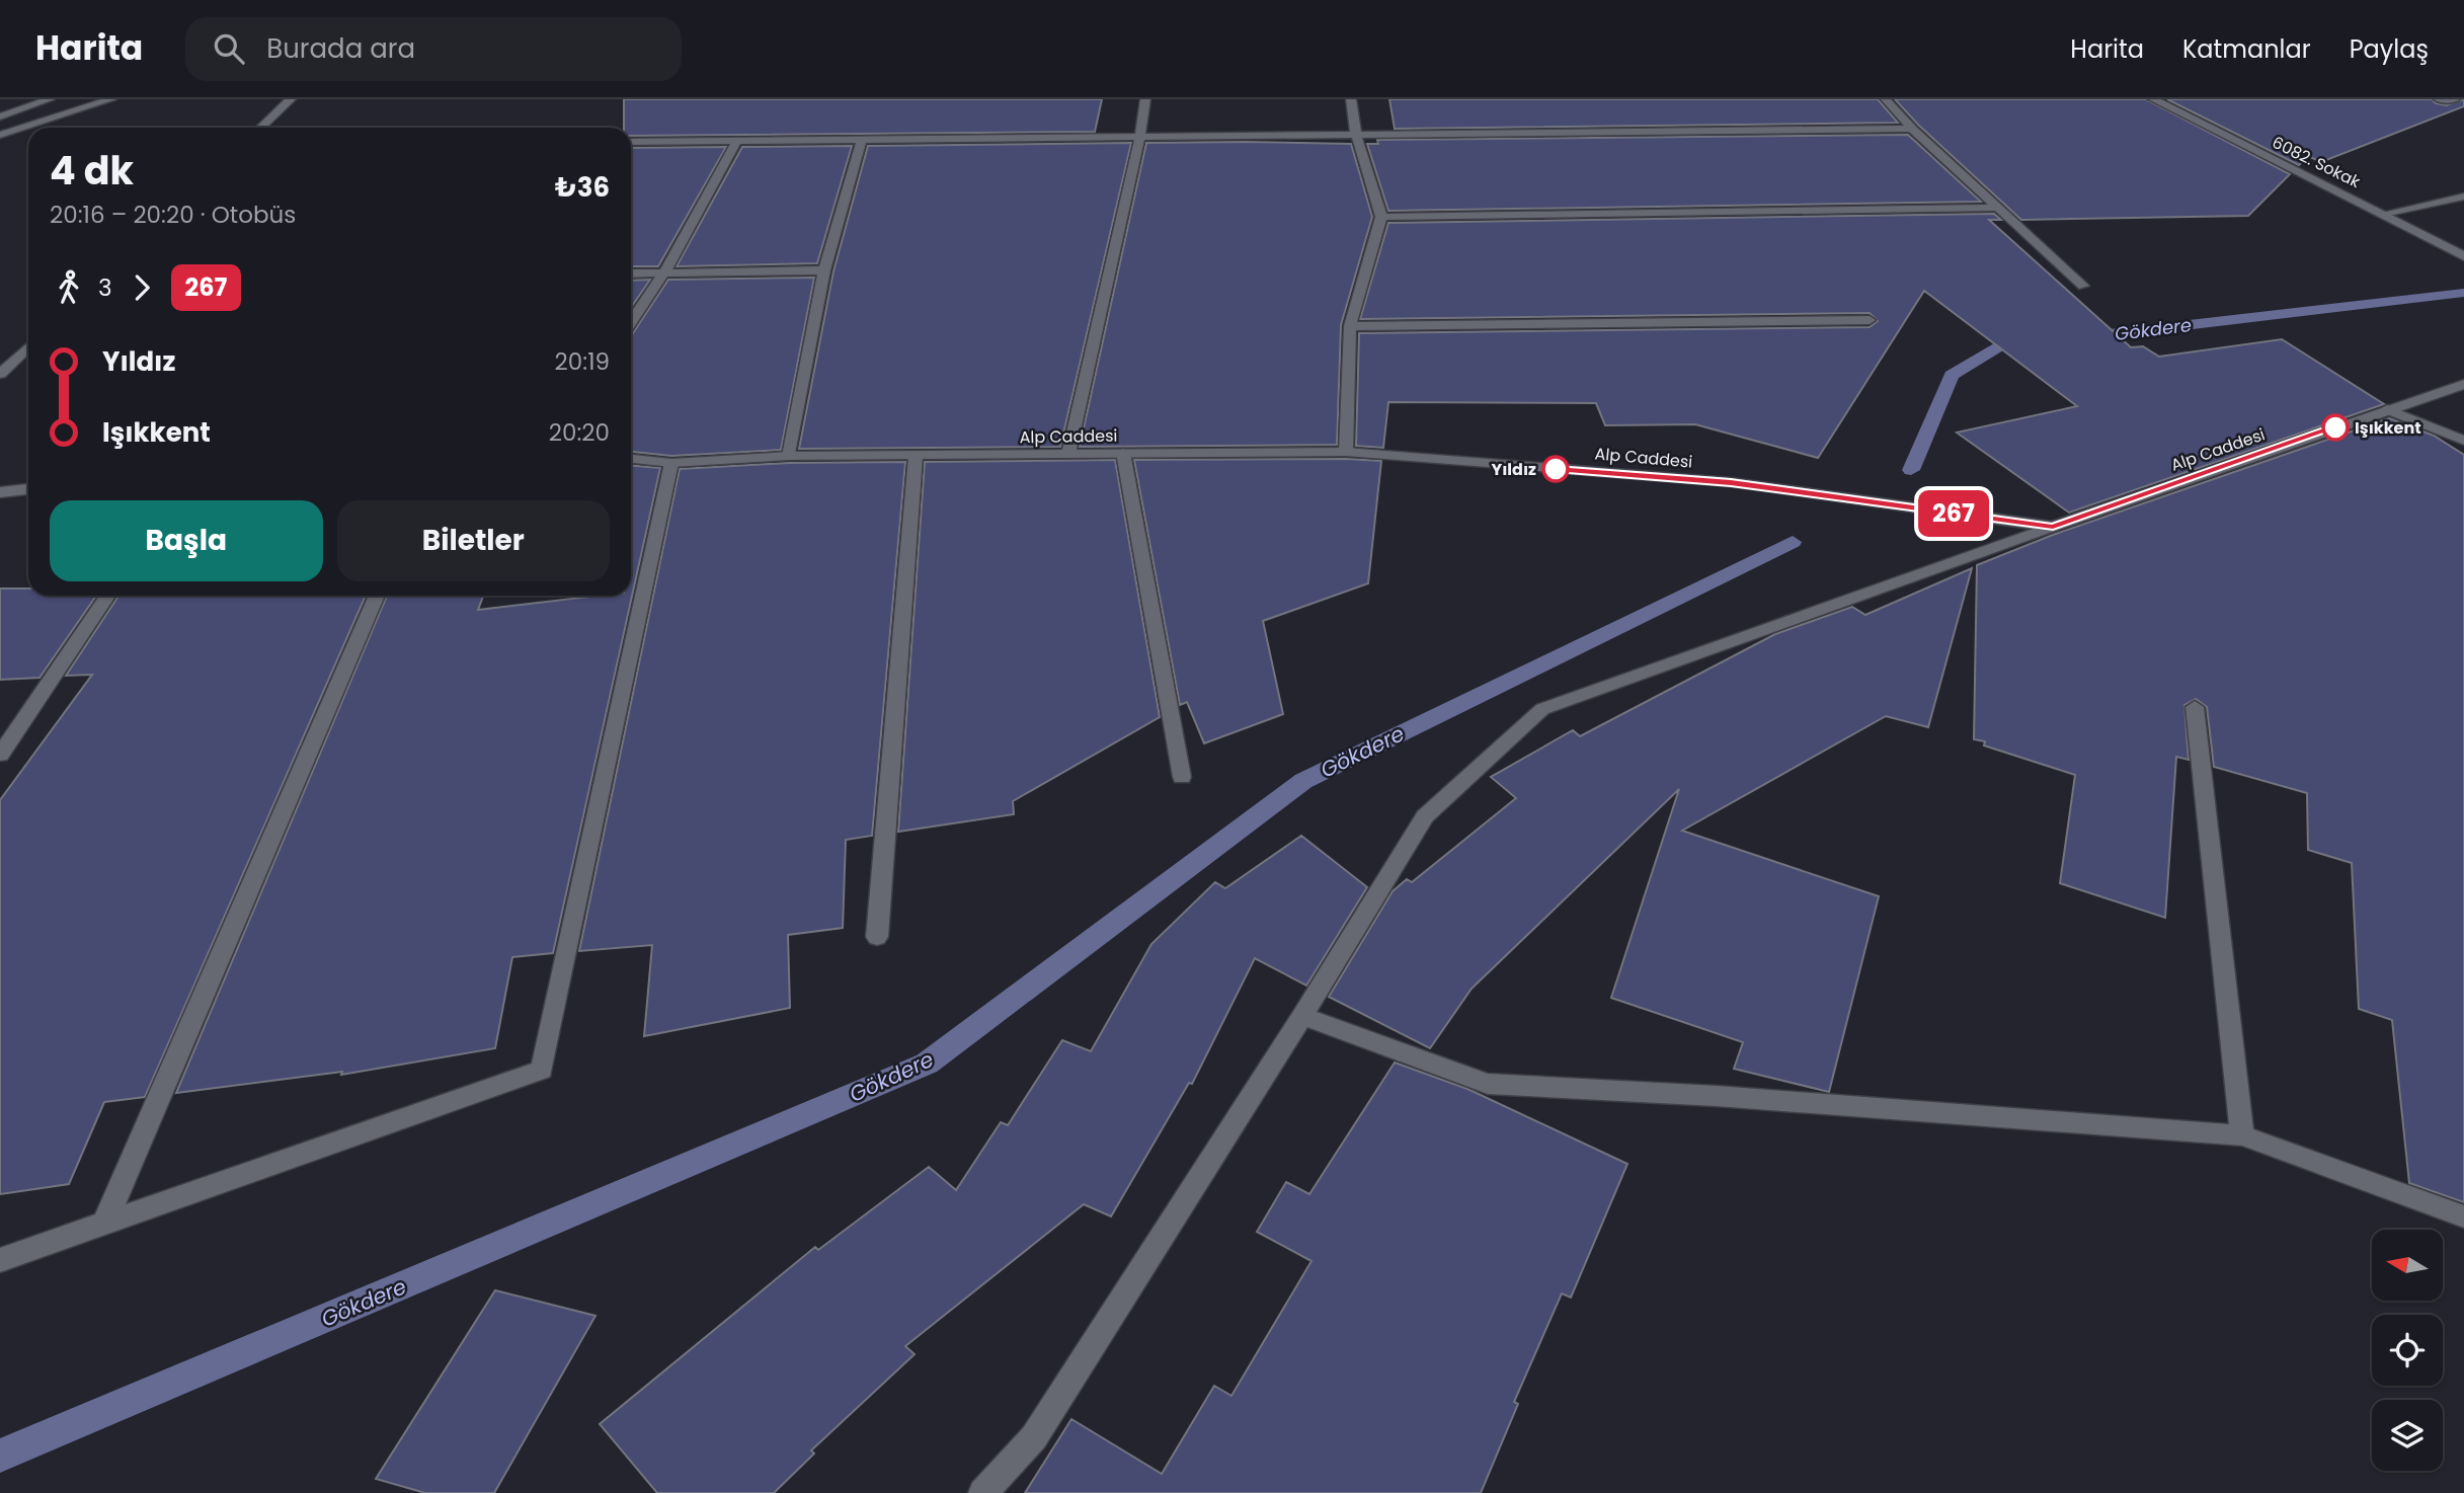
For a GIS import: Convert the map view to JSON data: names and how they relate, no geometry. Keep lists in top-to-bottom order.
{
  "streets": {
    "street": ["6082. Sokak", "Alp Caddesi"]
  },
  "water": ["Gökdere"],
  "places": ["Işıkkent", "Yıldız"],
  "lines": ["bus line 267"],
  "north": "left",
  "page": {
    "header": "Harita",
    "search": "Burada ara",
    "nav": ["Harita", "Katmanlar", "Paylaş"],
    "on_map": "267",
    "heading": ["4 dk", "20:16 – 20:20 · Otobüs", "₺36"],
    "legs": ["3", "267"],
    "list": [
      {
        "name": "Yıldız",
        "value": "20:19"
      },
      {
        "name": "Işıkkent",
        "value": "20:20"
      }
    ],
    "buttons": ["Başla", "Biletler"]
  }
}
